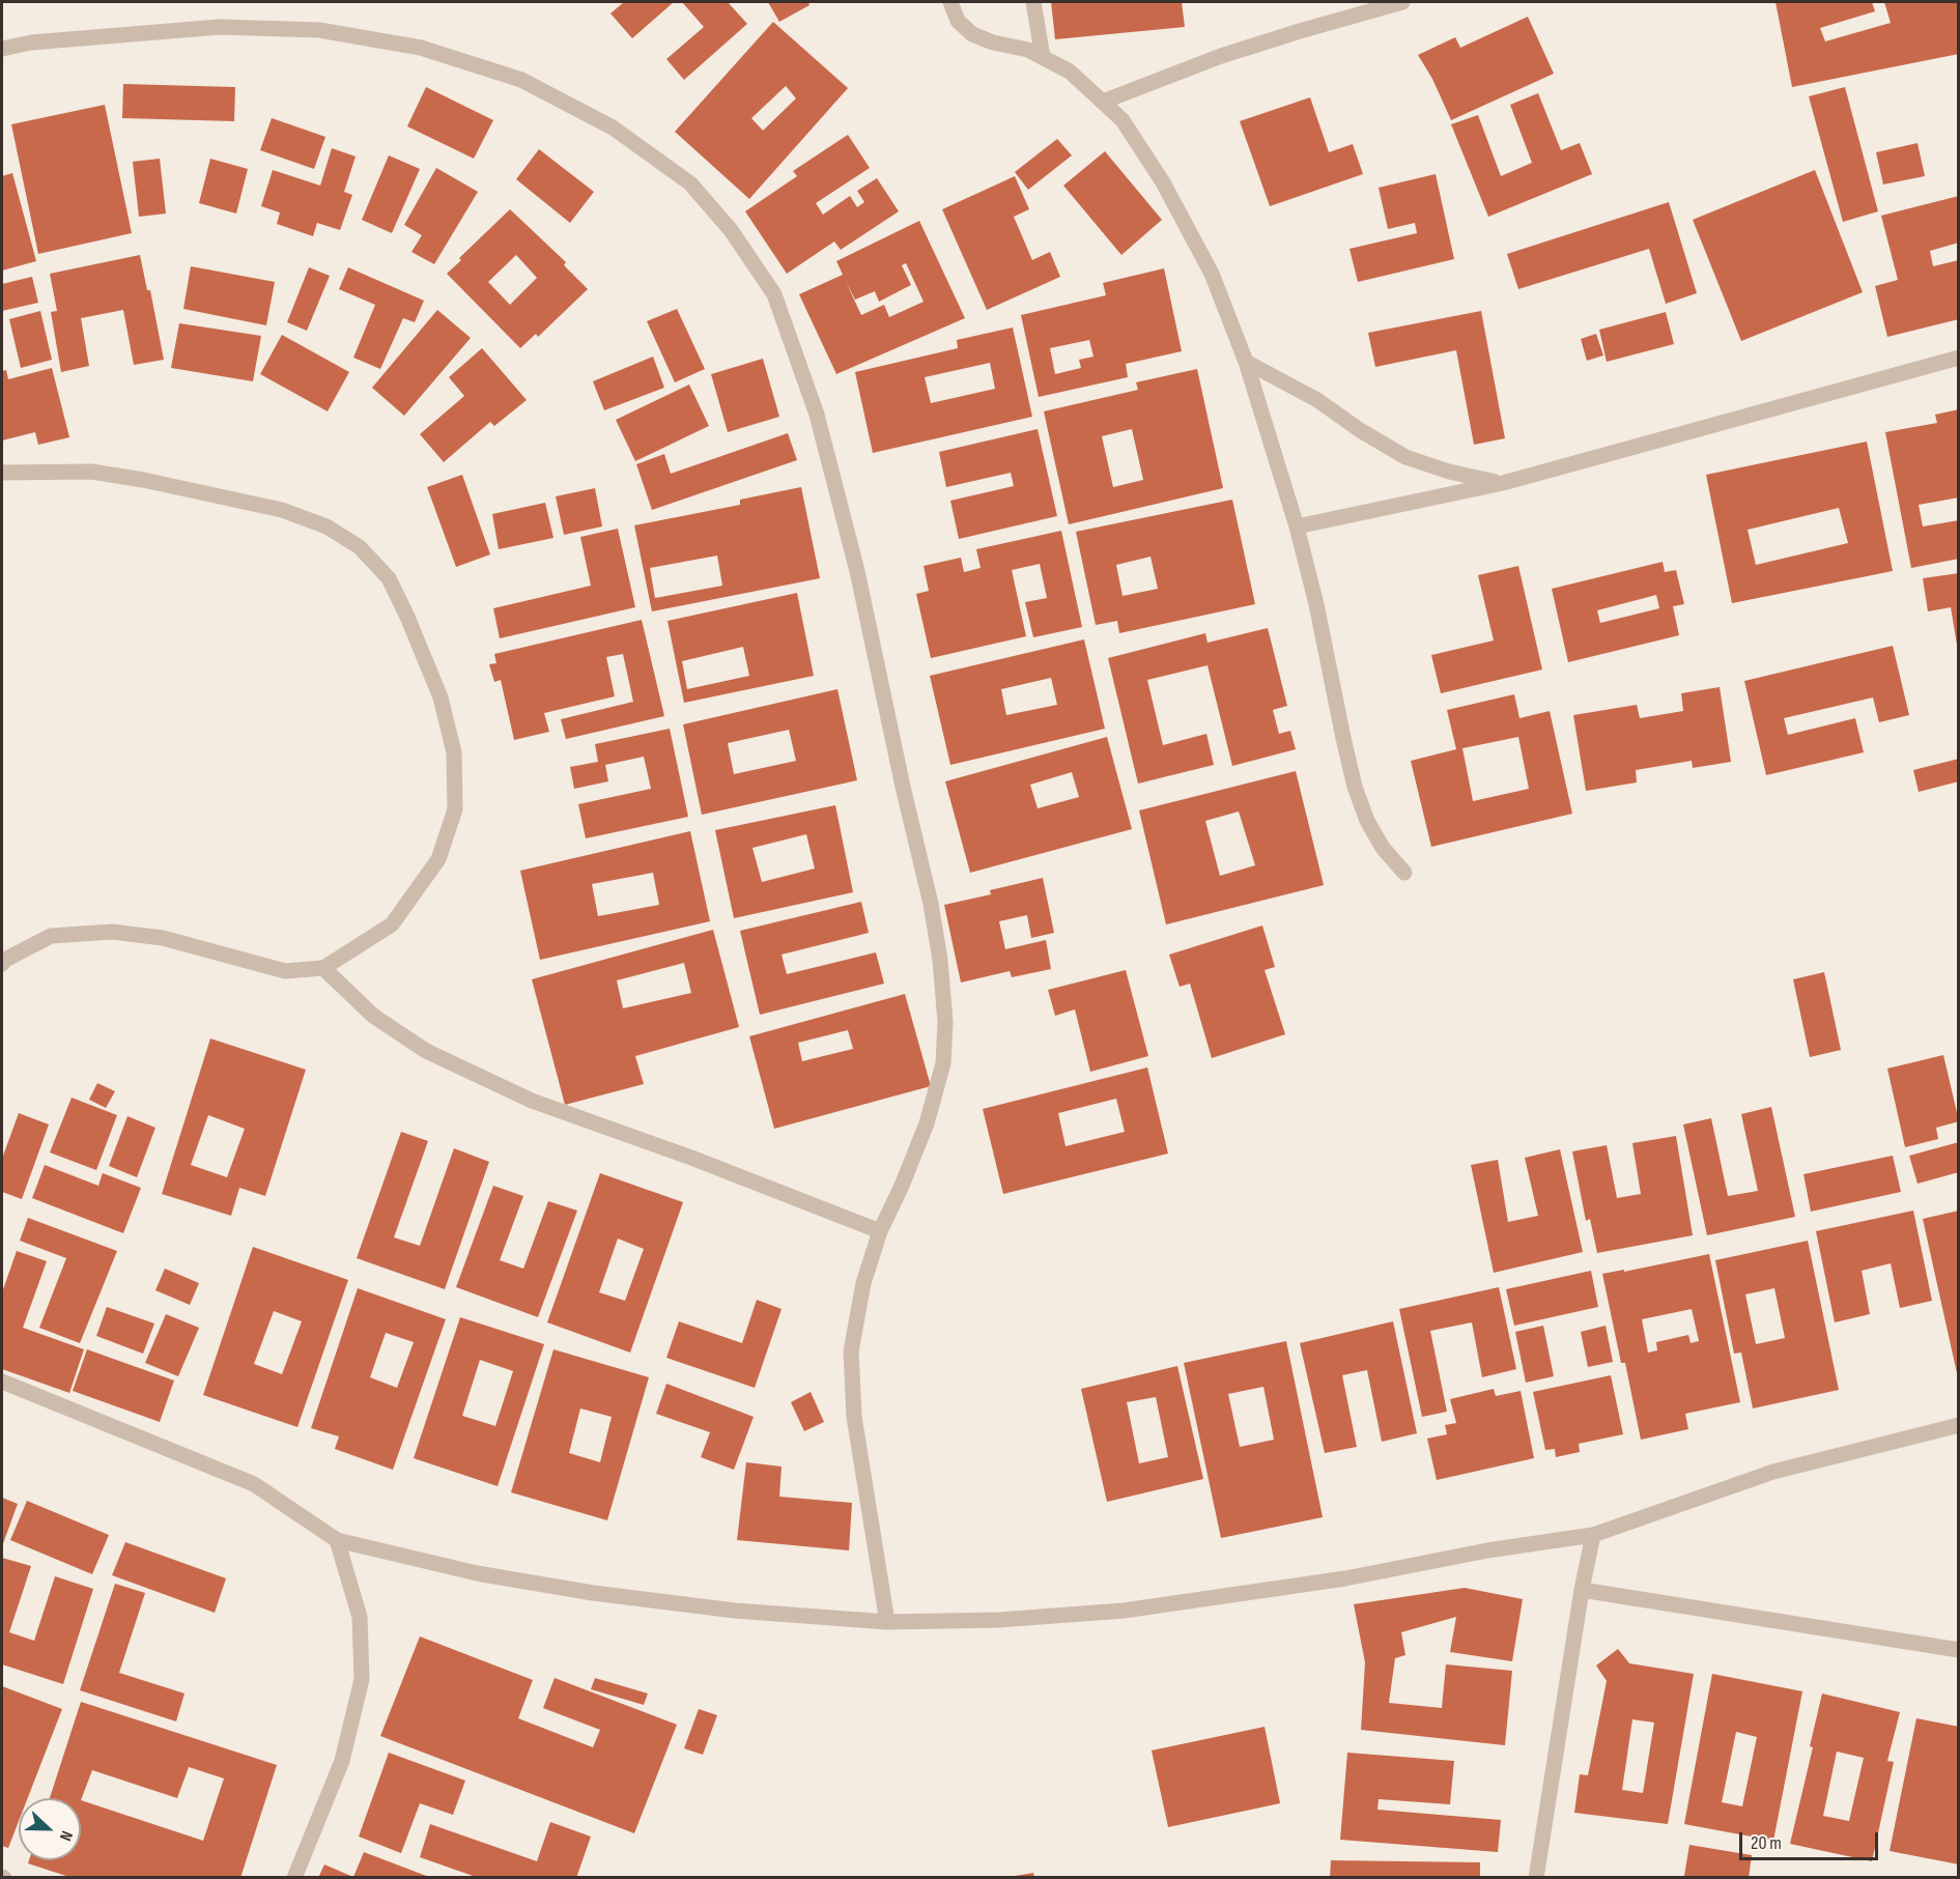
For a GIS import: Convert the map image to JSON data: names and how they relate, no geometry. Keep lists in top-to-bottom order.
{
  "scale_bar": "20 m",
  "north": "right"
}
